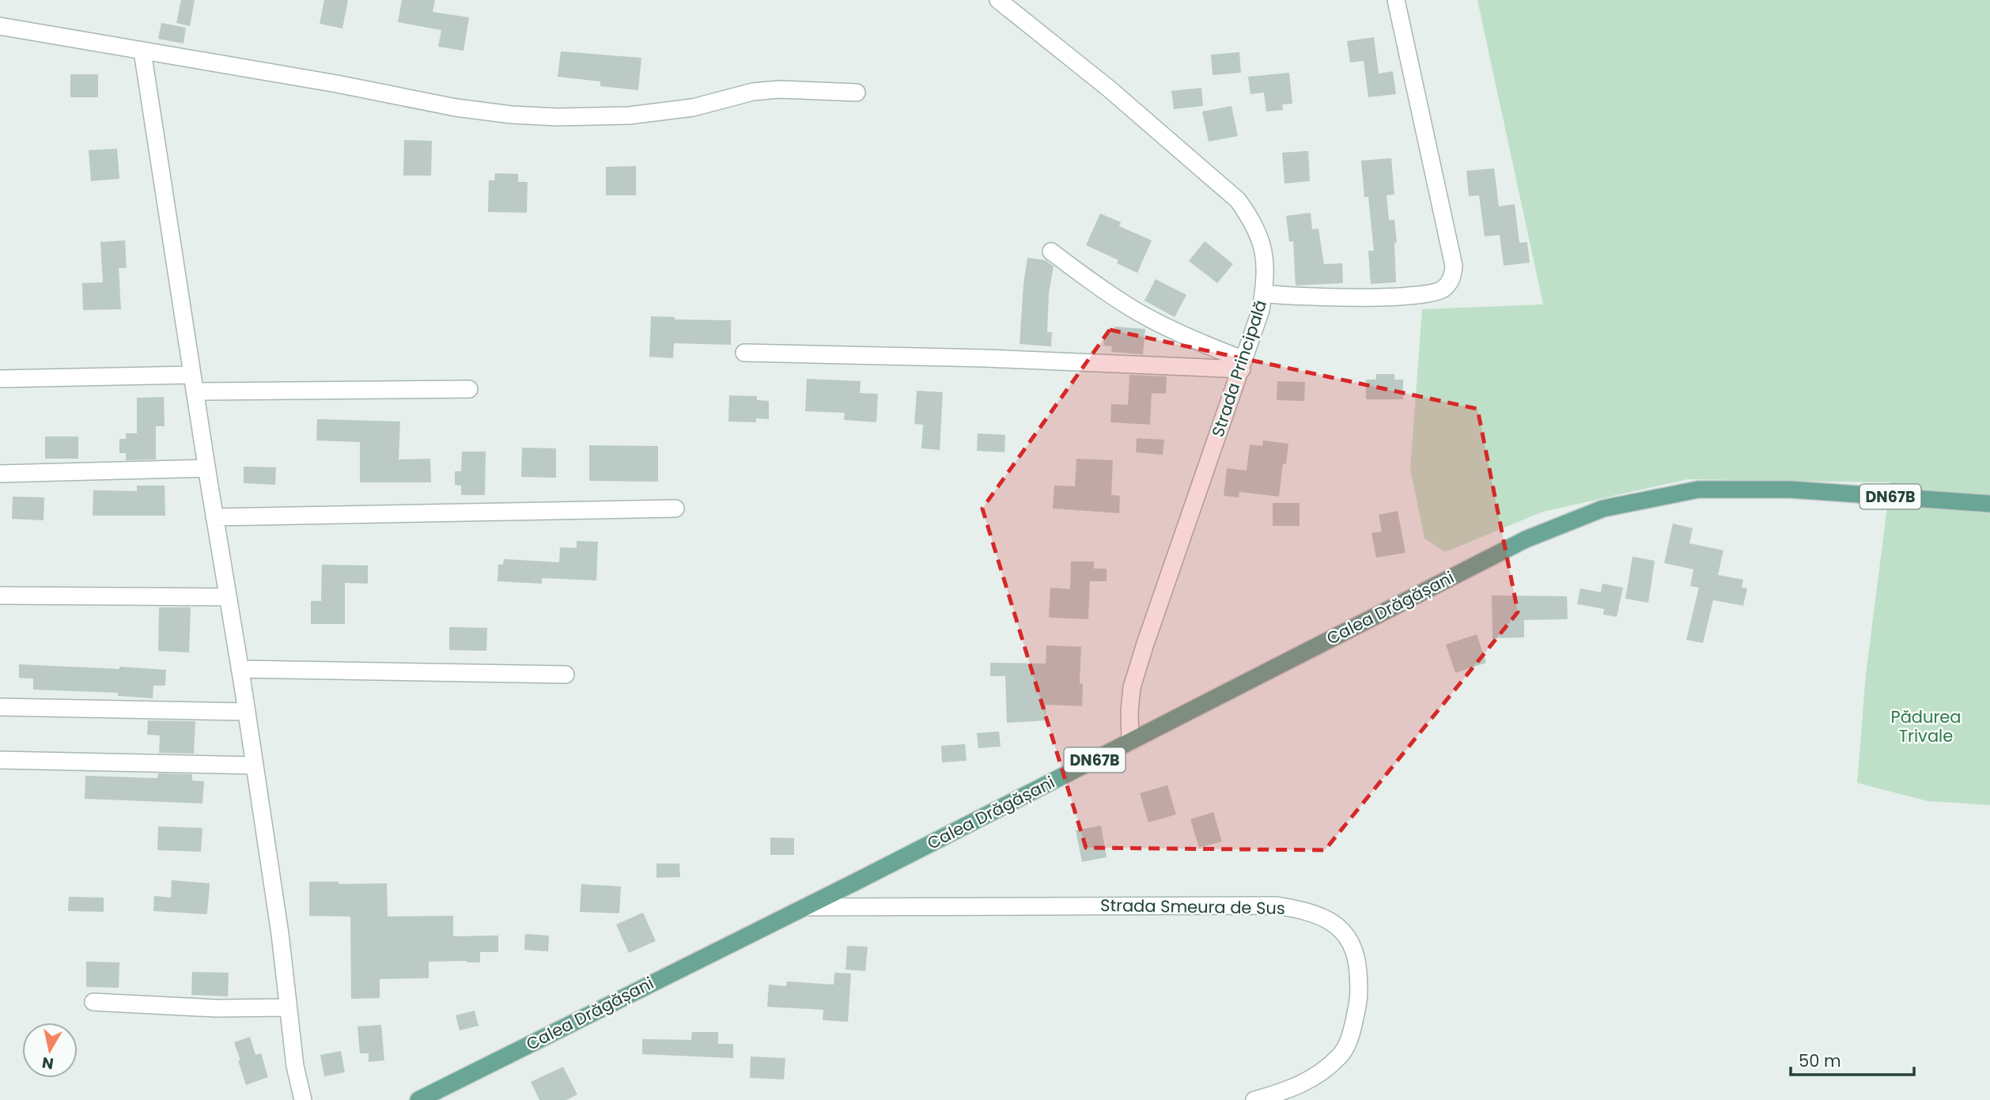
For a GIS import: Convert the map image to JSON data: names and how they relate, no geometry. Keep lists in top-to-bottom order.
{
  "streets": {
    "main road": ["DN67B", "Calea Drăgășani"],
    "street": ["Strada Principală", "Strada Smeura de Sus"]
  },
  "crossings": [
    ["Strada Principală", "Calea Drăgășani"],
    ["Calea Drăgășani", "Strada Smeura de Sus"]
  ],
  "parks": ["Pădurea Trivale"],
  "scale_bar": "50 m",
  "north": "bottom"
}
